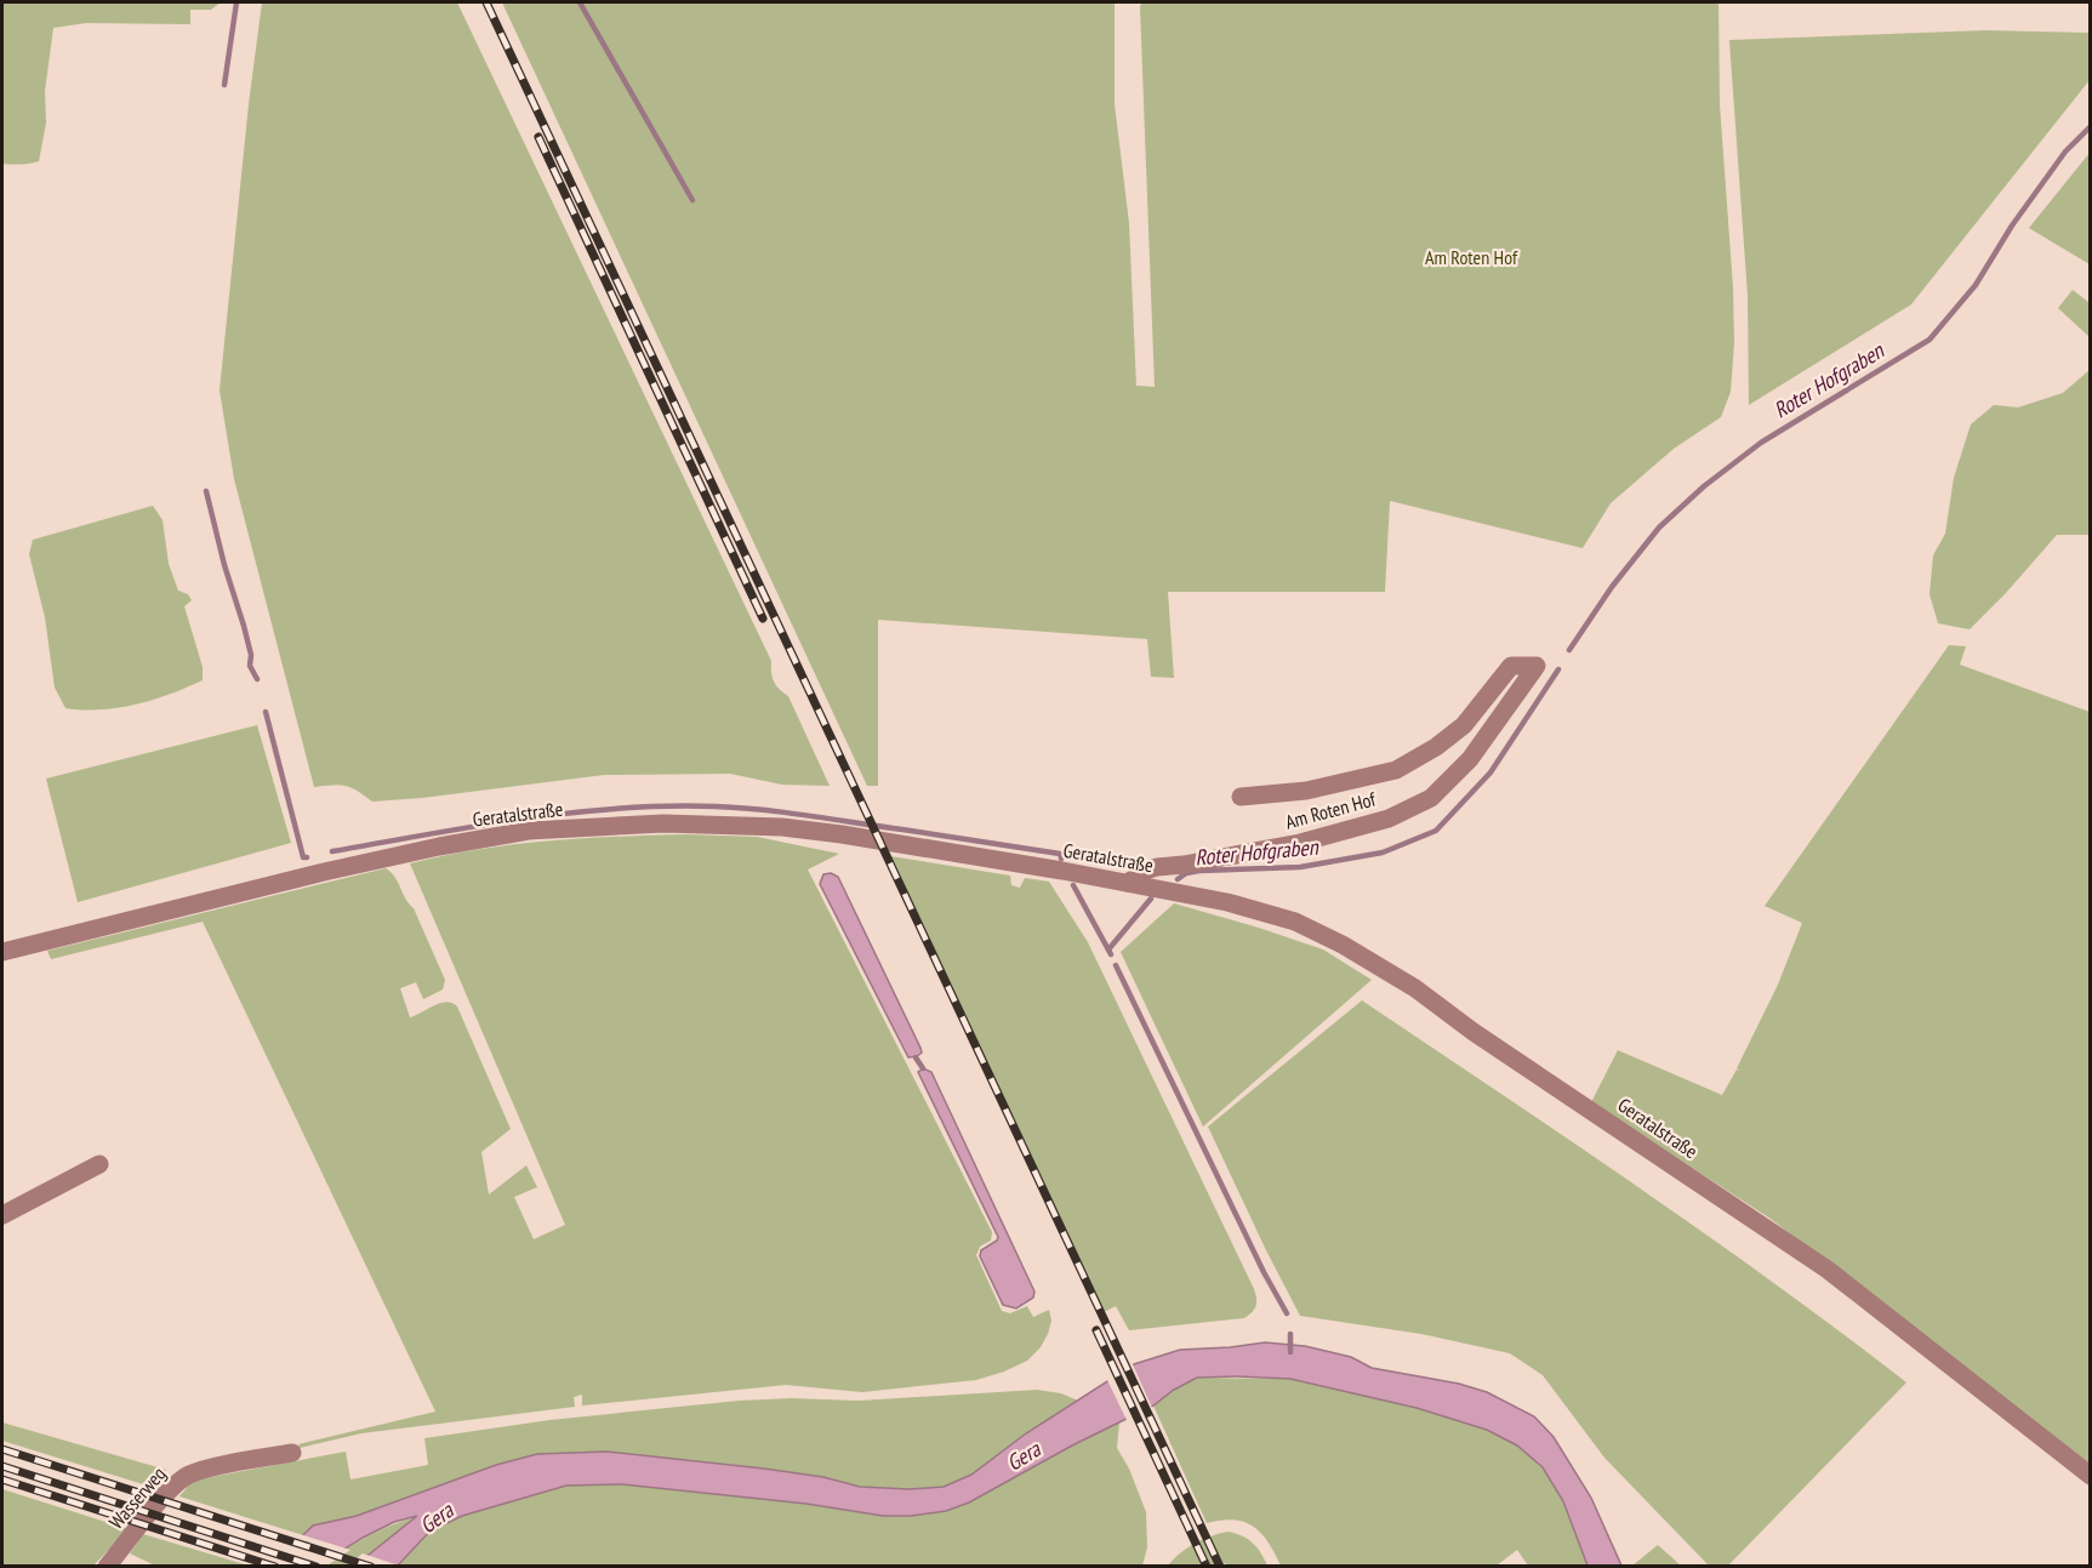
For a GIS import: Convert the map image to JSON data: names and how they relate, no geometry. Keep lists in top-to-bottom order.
{
  "streets": {
    "street": ["Am Roten Hof", "Geratalstraße", "Wasserweg"]
  },
  "crossings": [
    ["Am Roten Hof", "Geratalstraße"]
  ],
  "water": ["Roter Hofgraben", "Gera"],
  "parks": ["Am Roten Hof"]
}
